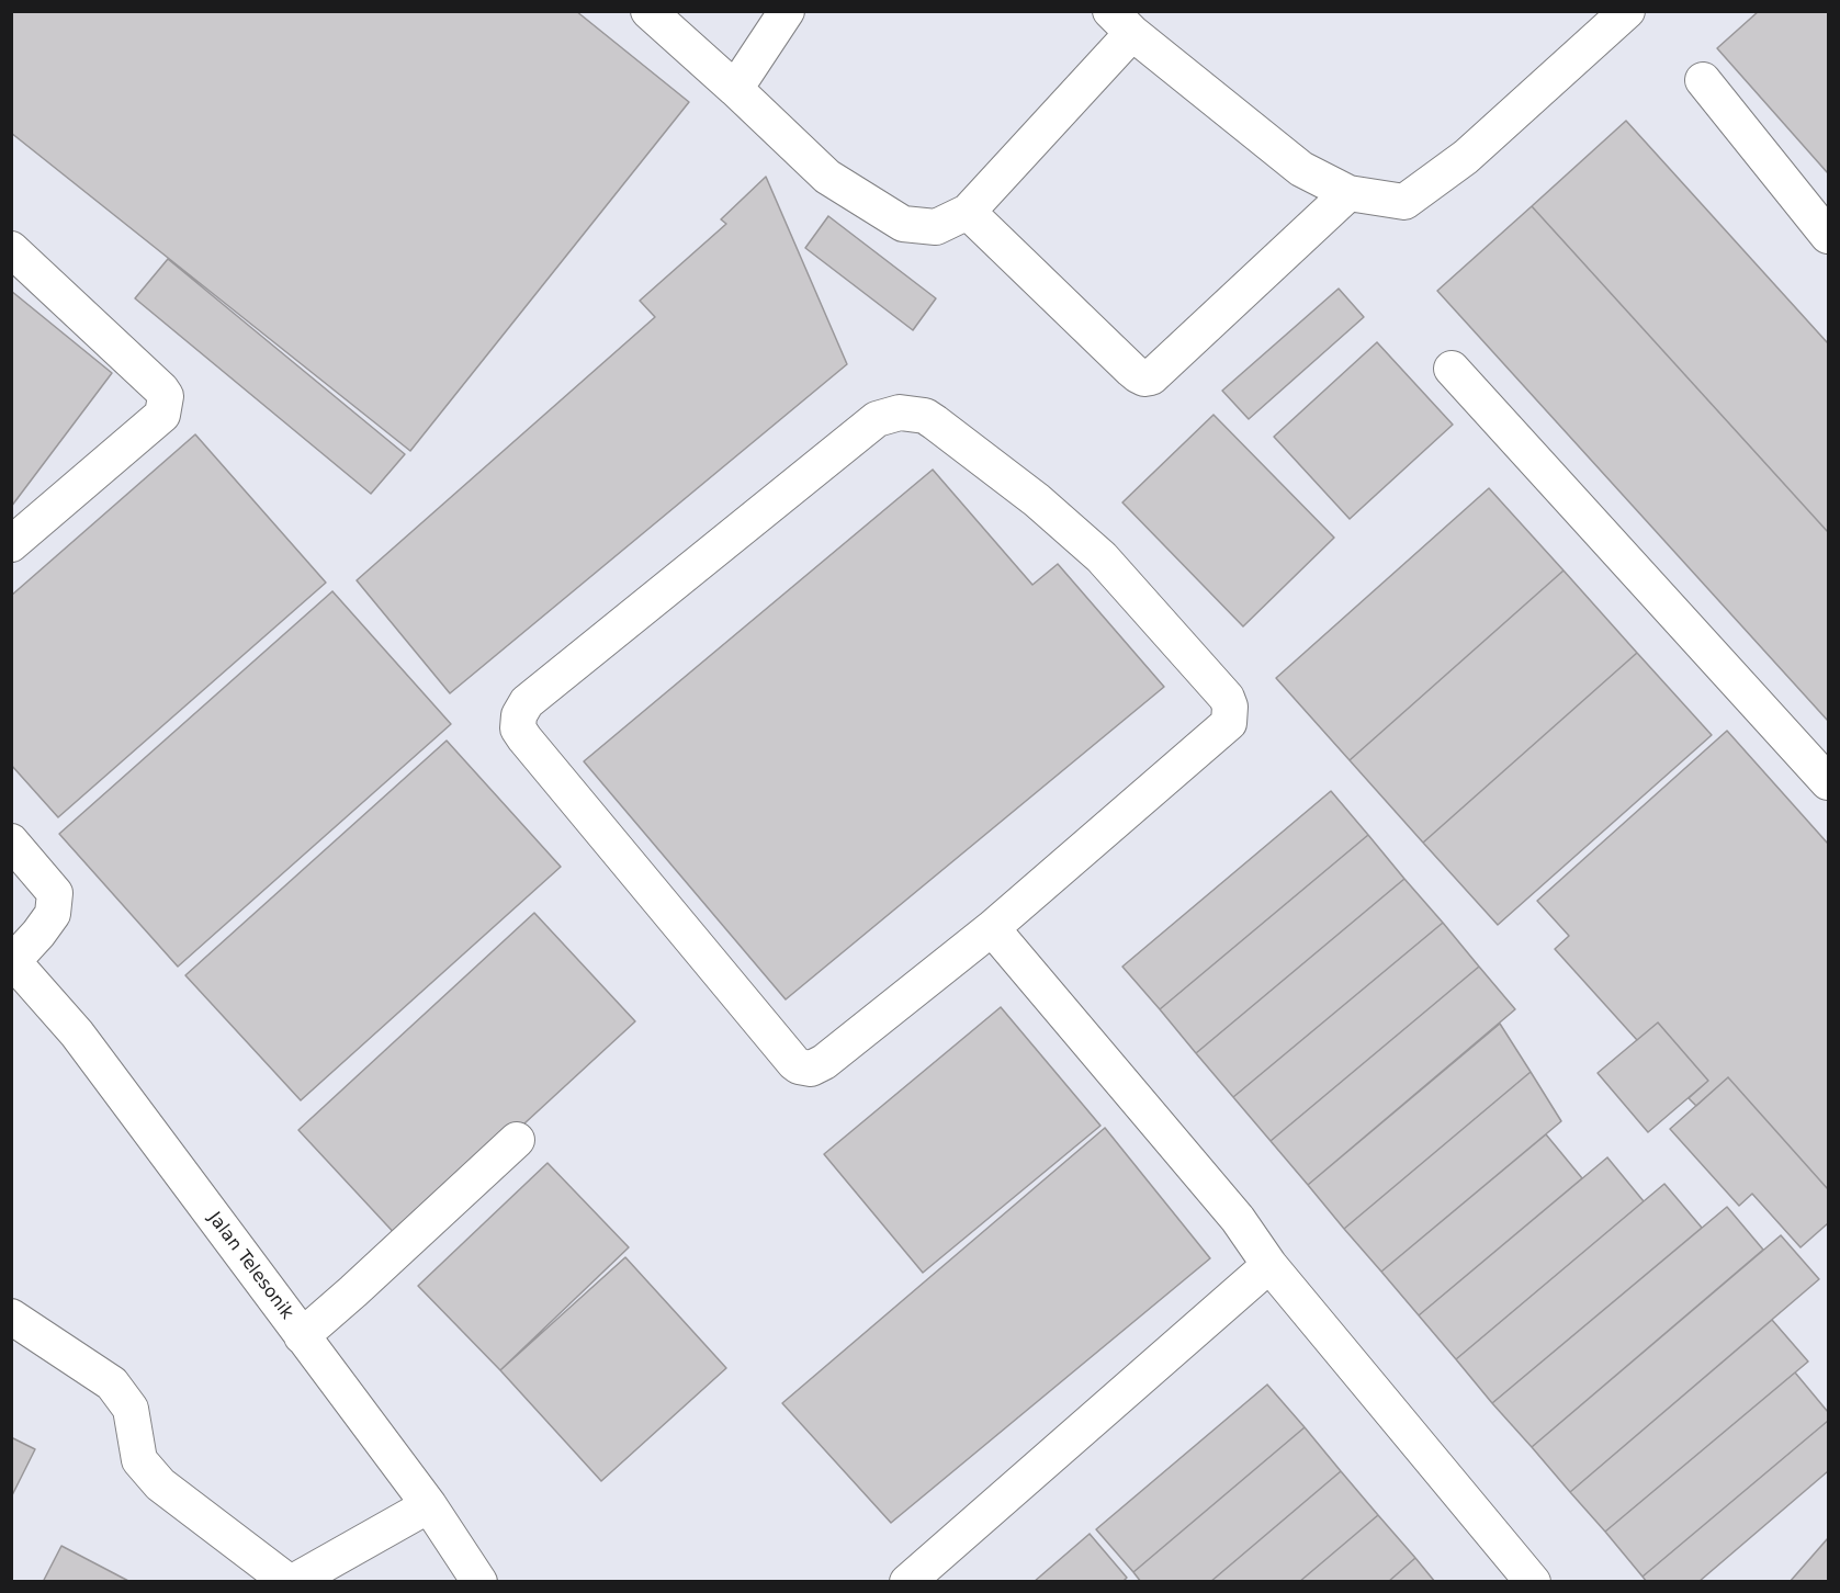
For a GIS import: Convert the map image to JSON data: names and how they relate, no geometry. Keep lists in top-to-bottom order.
{
  "streets": {
    "street": ["Jalan Telesonik"]
  }
}
